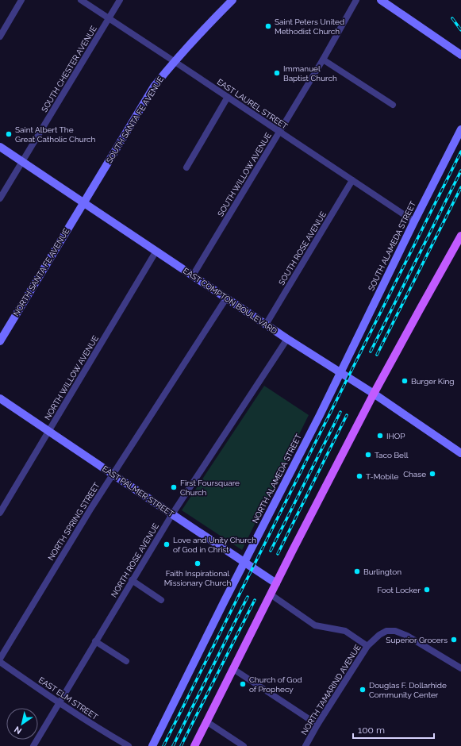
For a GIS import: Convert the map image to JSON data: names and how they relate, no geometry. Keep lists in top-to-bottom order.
{
  "streets": {
    "main road": [
      "SOUTH SANTA FE AVENUE",
      "SOUTH ALAMEDA STREET",
      "NORTH SANTA FE AVENUE",
      "EAST COMPTON BOULEVARD",
      "NORTH ALAMEDA STREET",
      "EAST PALMER STREET"
    ],
    "street": [
      "SOUTH CHESTER AVENUE",
      "EAST LAUREL STREET",
      "SOUTH WILLOW AVENUE",
      "SOUTH ROSE AVENUE",
      "NORTH WILLOW AVENUE",
      "NORTH SPRING STREET",
      "NORTH ROSE AVENUE",
      "NORTH TAMARIND AVENUE",
      "EAST ELM STREET"
    ]
  },
  "crossings": [
    ["SOUTH CHESTER AVENUE", "EAST LAUREL STREET"],
    ["SOUTH CHESTER AVENUE", "EAST COMPTON BOULEVARD"],
    ["EAST LAUREL STREET", "SOUTH SANTA FE AVENUE"],
    ["EAST LAUREL STREET", "SOUTH WILLOW AVENUE"],
    ["EAST LAUREL STREET", "SOUTH ALAMEDA STREET"],
    ["EAST LAUREL STREET", "SOUTH ROSE AVENUE"],
    ["SOUTH SANTA FE AVENUE", "NORTH SANTA FE AVENUE"],
    ["SOUTH SANTA FE AVENUE", "EAST COMPTON BOULEVARD"],
    ["SOUTH WILLOW AVENUE", "EAST COMPTON BOULEVARD"],
    ["SOUTH ALAMEDA STREET", "EAST COMPTON BOULEVARD"],
    ["SOUTH ALAMEDA STREET", "NORTH ALAMEDA STREET"],
    ["SOUTH ROSE AVENUE", "EAST COMPTON BOULEVARD"],
    ["NORTH SANTA FE AVENUE", "EAST COMPTON BOULEVARD"],
    ["EAST COMPTON BOULEVARD", "NORTH WILLOW AVENUE"],
    ["EAST COMPTON BOULEVARD", "NORTH ALAMEDA STREET"],
    ["EAST COMPTON BOULEVARD", "NORTH SPRING STREET"],
    ["EAST COMPTON BOULEVARD", "NORTH ROSE AVENUE"],
    ["NORTH WILLOW AVENUE", "EAST PALMER STREET"],
    ["NORTH ALAMEDA STREET", "EAST PALMER STREET"],
    ["EAST PALMER STREET", "NORTH SPRING STREET"],
    ["EAST PALMER STREET", "NORTH ROSE AVENUE"],
    ["NORTH ROSE AVENUE", "EAST ELM STREET"]
  ],
  "places": [
    "Saint Peters United Methodist Church",
    "Immanuel Baptist Church",
    "Saint Albert The Great Catholic Church",
    "Burger King",
    "IHOP",
    "Taco Bell",
    "Chase",
    "T-Mobile",
    "First Foursquare Church",
    "Love and Unity Church of God in Christ",
    "Faith Inspirational Missionary Church",
    "Burlington",
    "Foot Locker",
    "Superior Grocers",
    "Church of God of Prophecy",
    "Douglas F. Dollarhide Community Center"
  ],
  "scale_bar": "100 m",
  "north": "bottom left"
}
